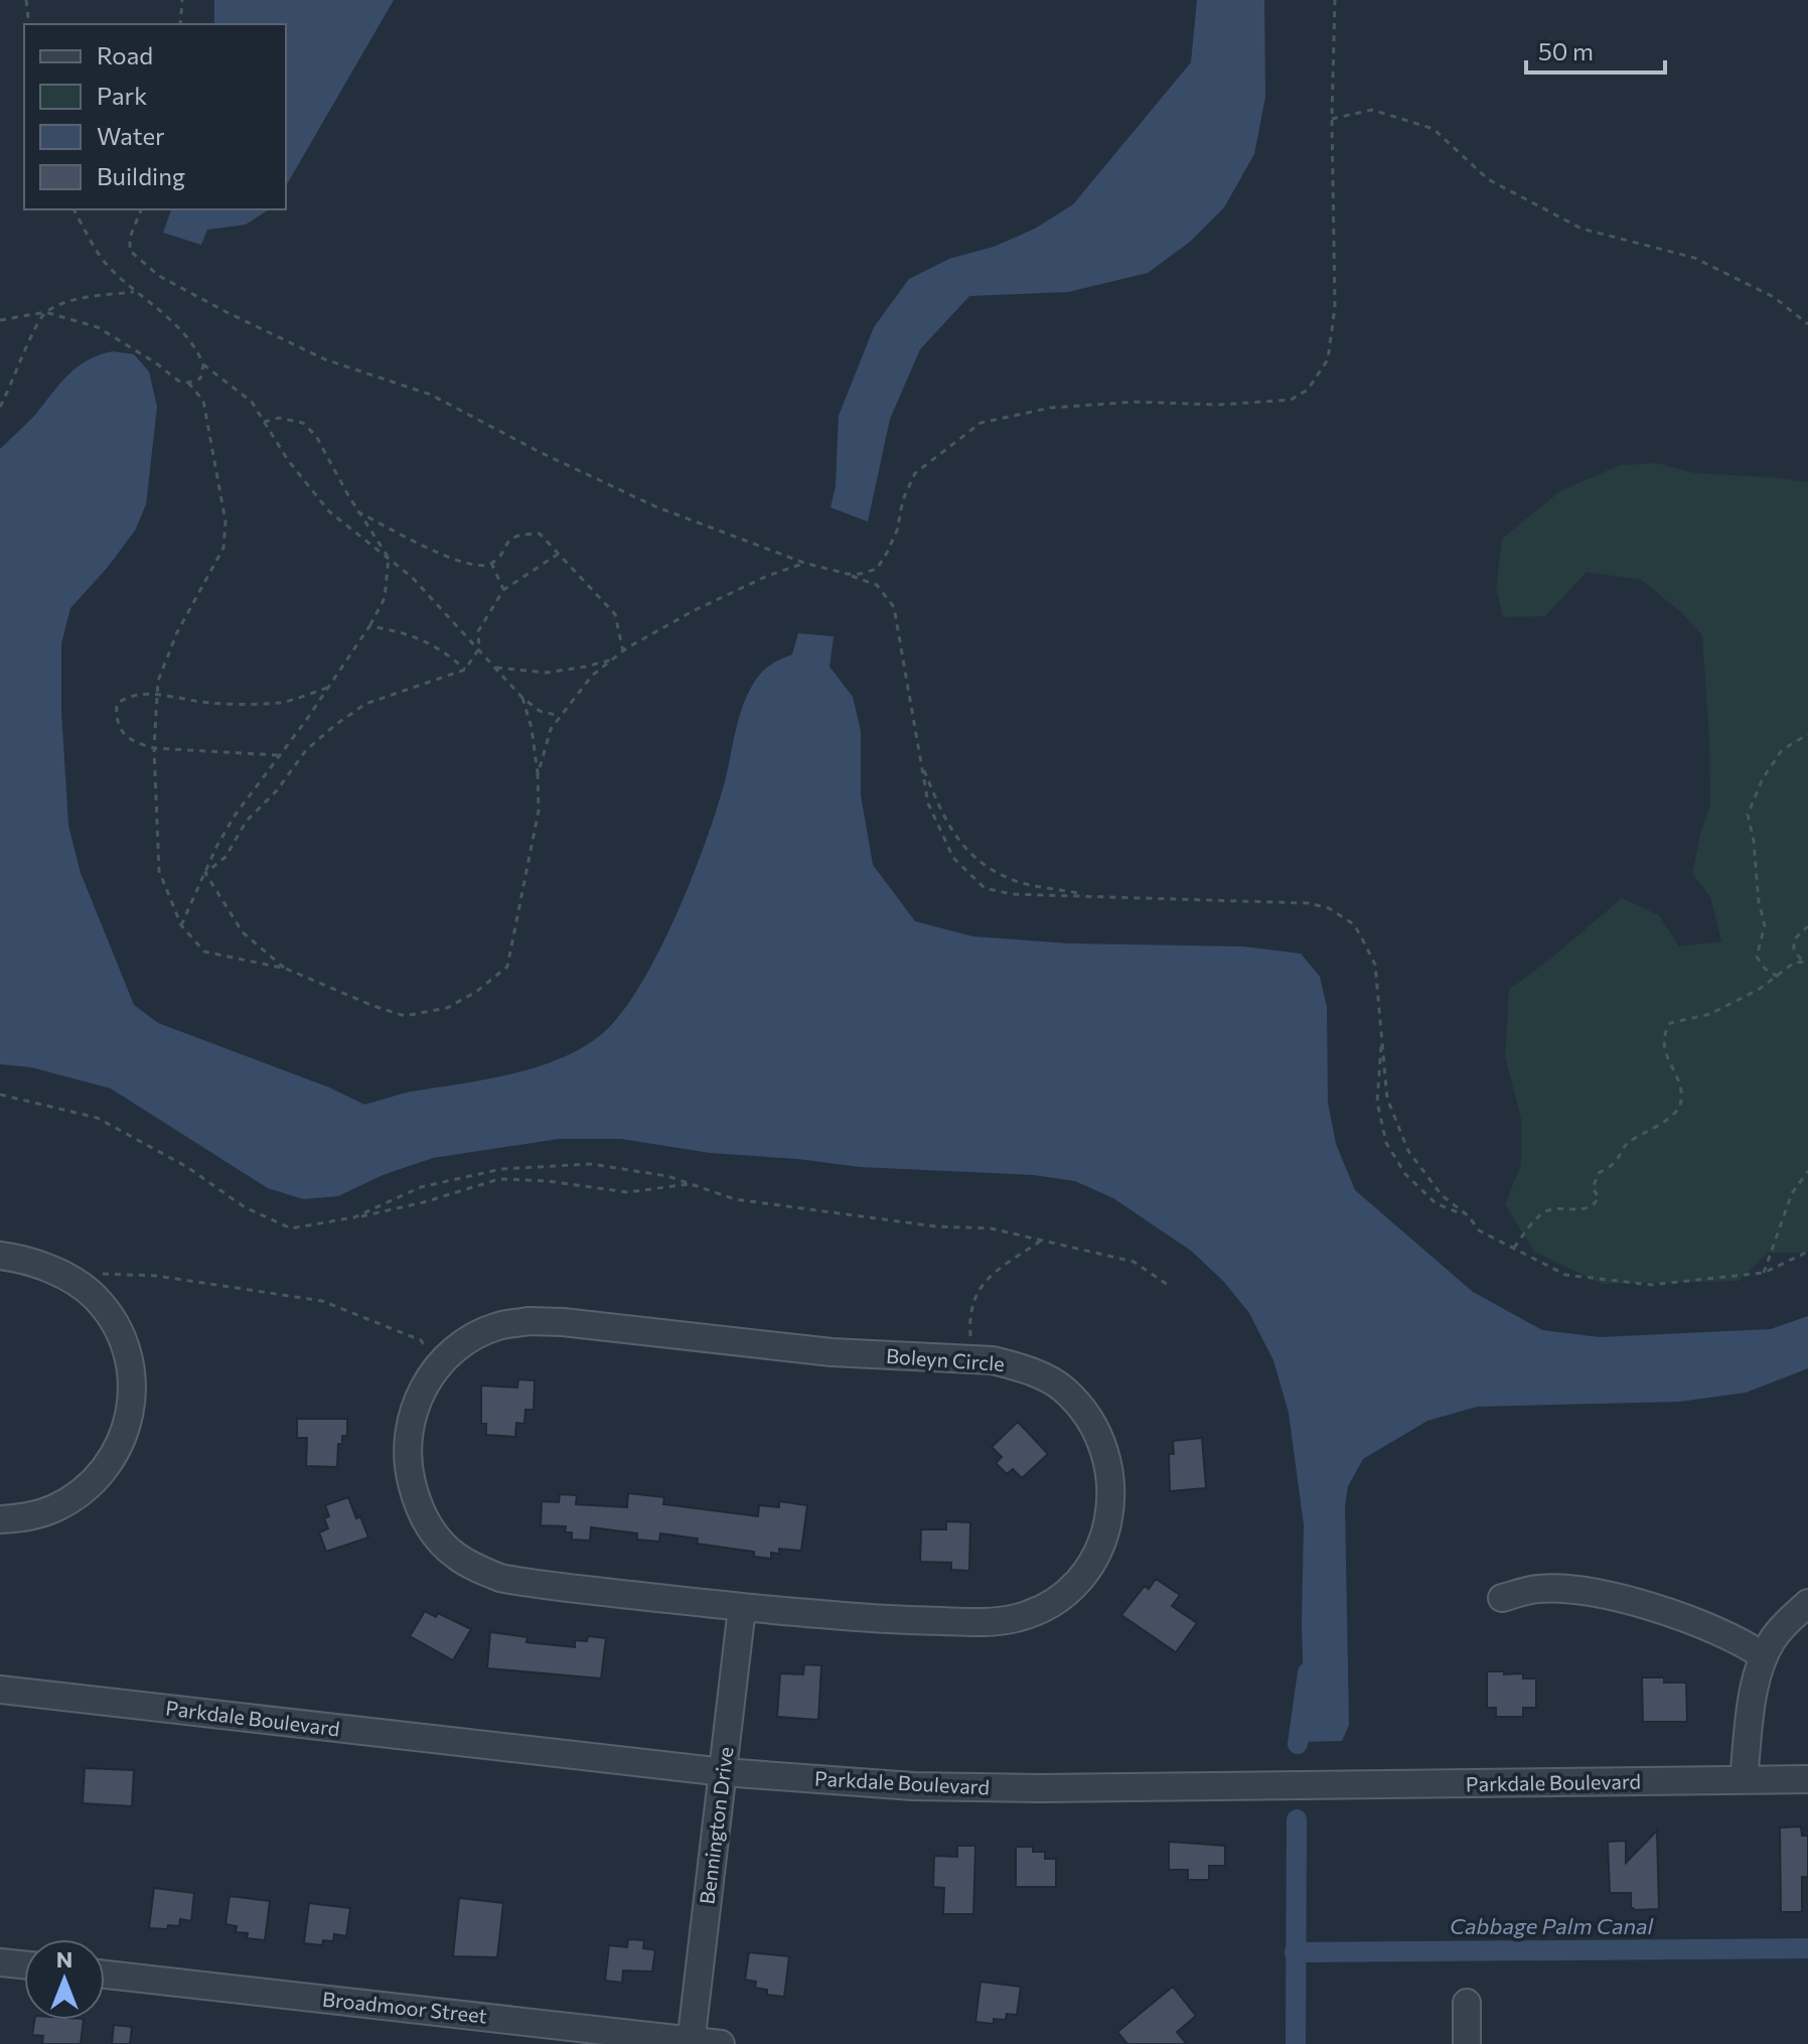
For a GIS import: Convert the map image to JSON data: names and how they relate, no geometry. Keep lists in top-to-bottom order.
{
  "streets": {
    "street": [
      "Boleyn Circle",
      "Parkdale Boulevard",
      "Bennington Drive",
      "Broadmoor Street"
    ]
  },
  "crossings": [
    ["Boleyn Circle", "Bennington Drive"],
    ["Parkdale Boulevard", "Bennington Drive"],
    ["Bennington Drive", "Broadmoor Street"]
  ],
  "water": ["Cabbage Palm Canal"],
  "legend": [
    "Road",
    "Park",
    "Water",
    "Building"
  ],
  "scale_bar": "50 m",
  "north": "top"
}
